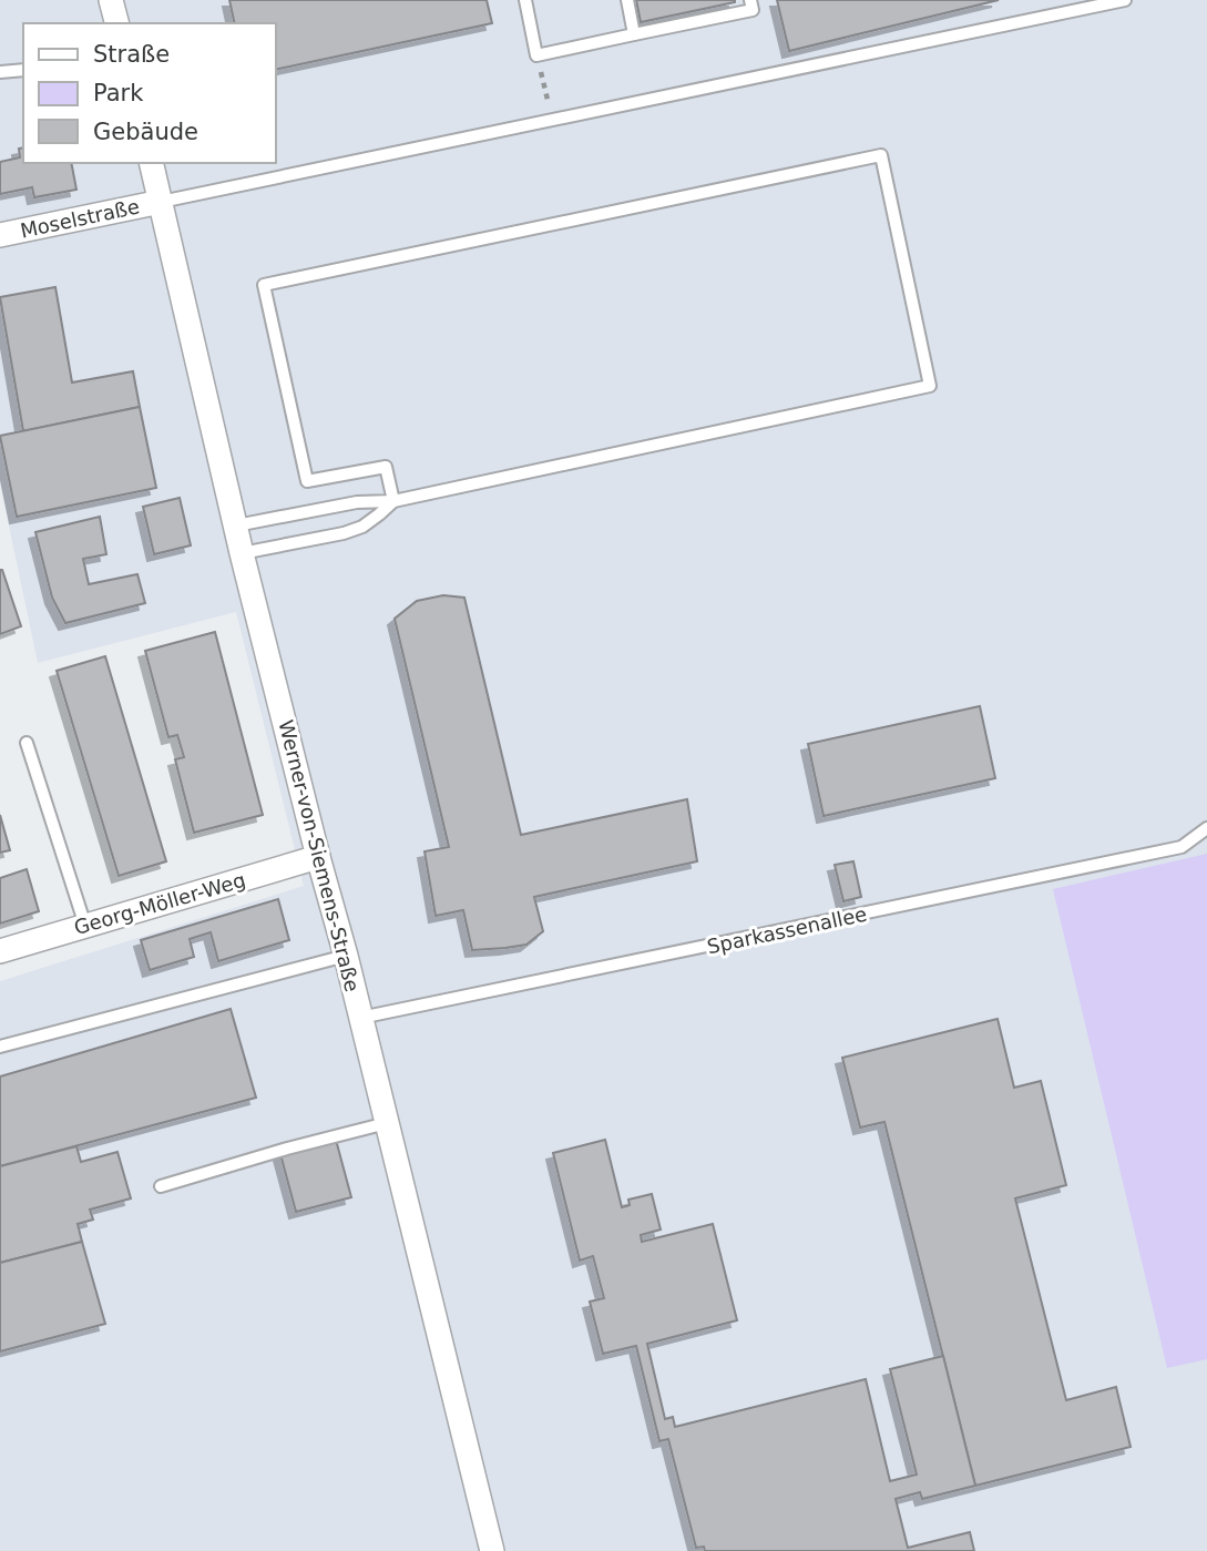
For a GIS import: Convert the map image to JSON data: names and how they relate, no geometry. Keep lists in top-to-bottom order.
{
  "streets": {
    "street": ["Moselstraße", "Werner-von-Siemens-Straße", "Georg-Möller-Weg"],
    "lane": ["Sparkassenallee"]
  },
  "crossings": [
    ["Moselstraße", "Werner-von-Siemens-Straße"],
    ["Werner-von-Siemens-Straße", "Georg-Möller-Weg"],
    ["Werner-von-Siemens-Straße", "Sparkassenallee"]
  ],
  "legend": ["Straße", "Park", "Gebäude"]
}
